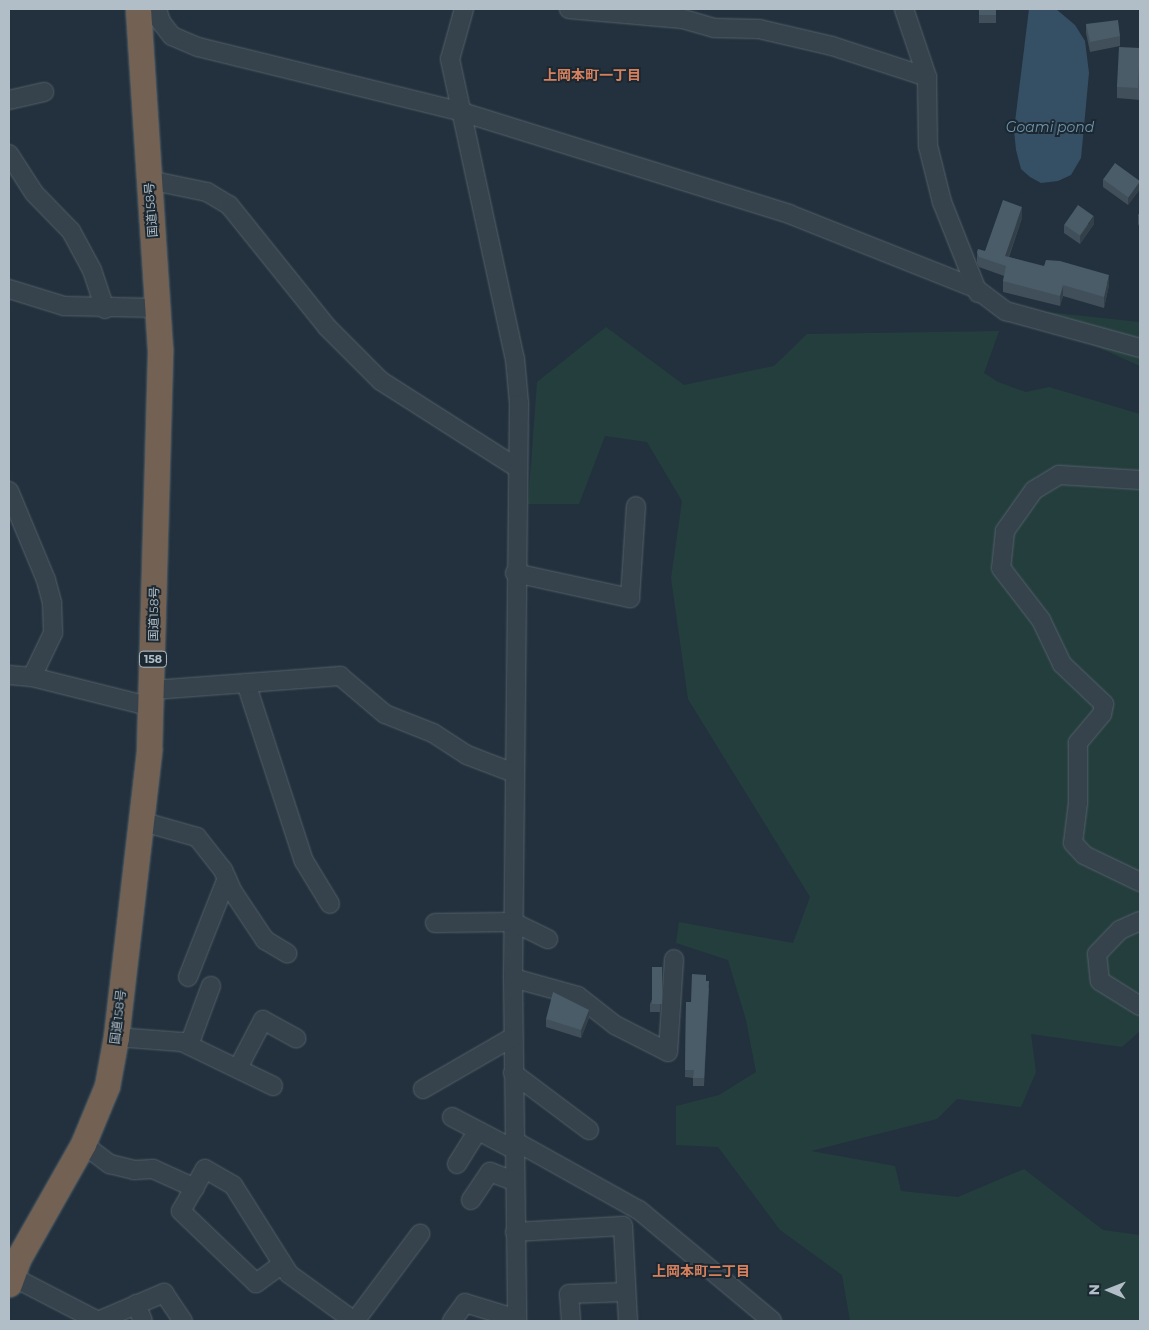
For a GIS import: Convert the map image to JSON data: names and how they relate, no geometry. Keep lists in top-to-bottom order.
{
  "streets": {
    "highway": ["国道158号", "158"]
  },
  "districts": ["上岡本町一丁目", "上岡本町二丁目"],
  "water": ["Goami pond"],
  "north": "left"
}
